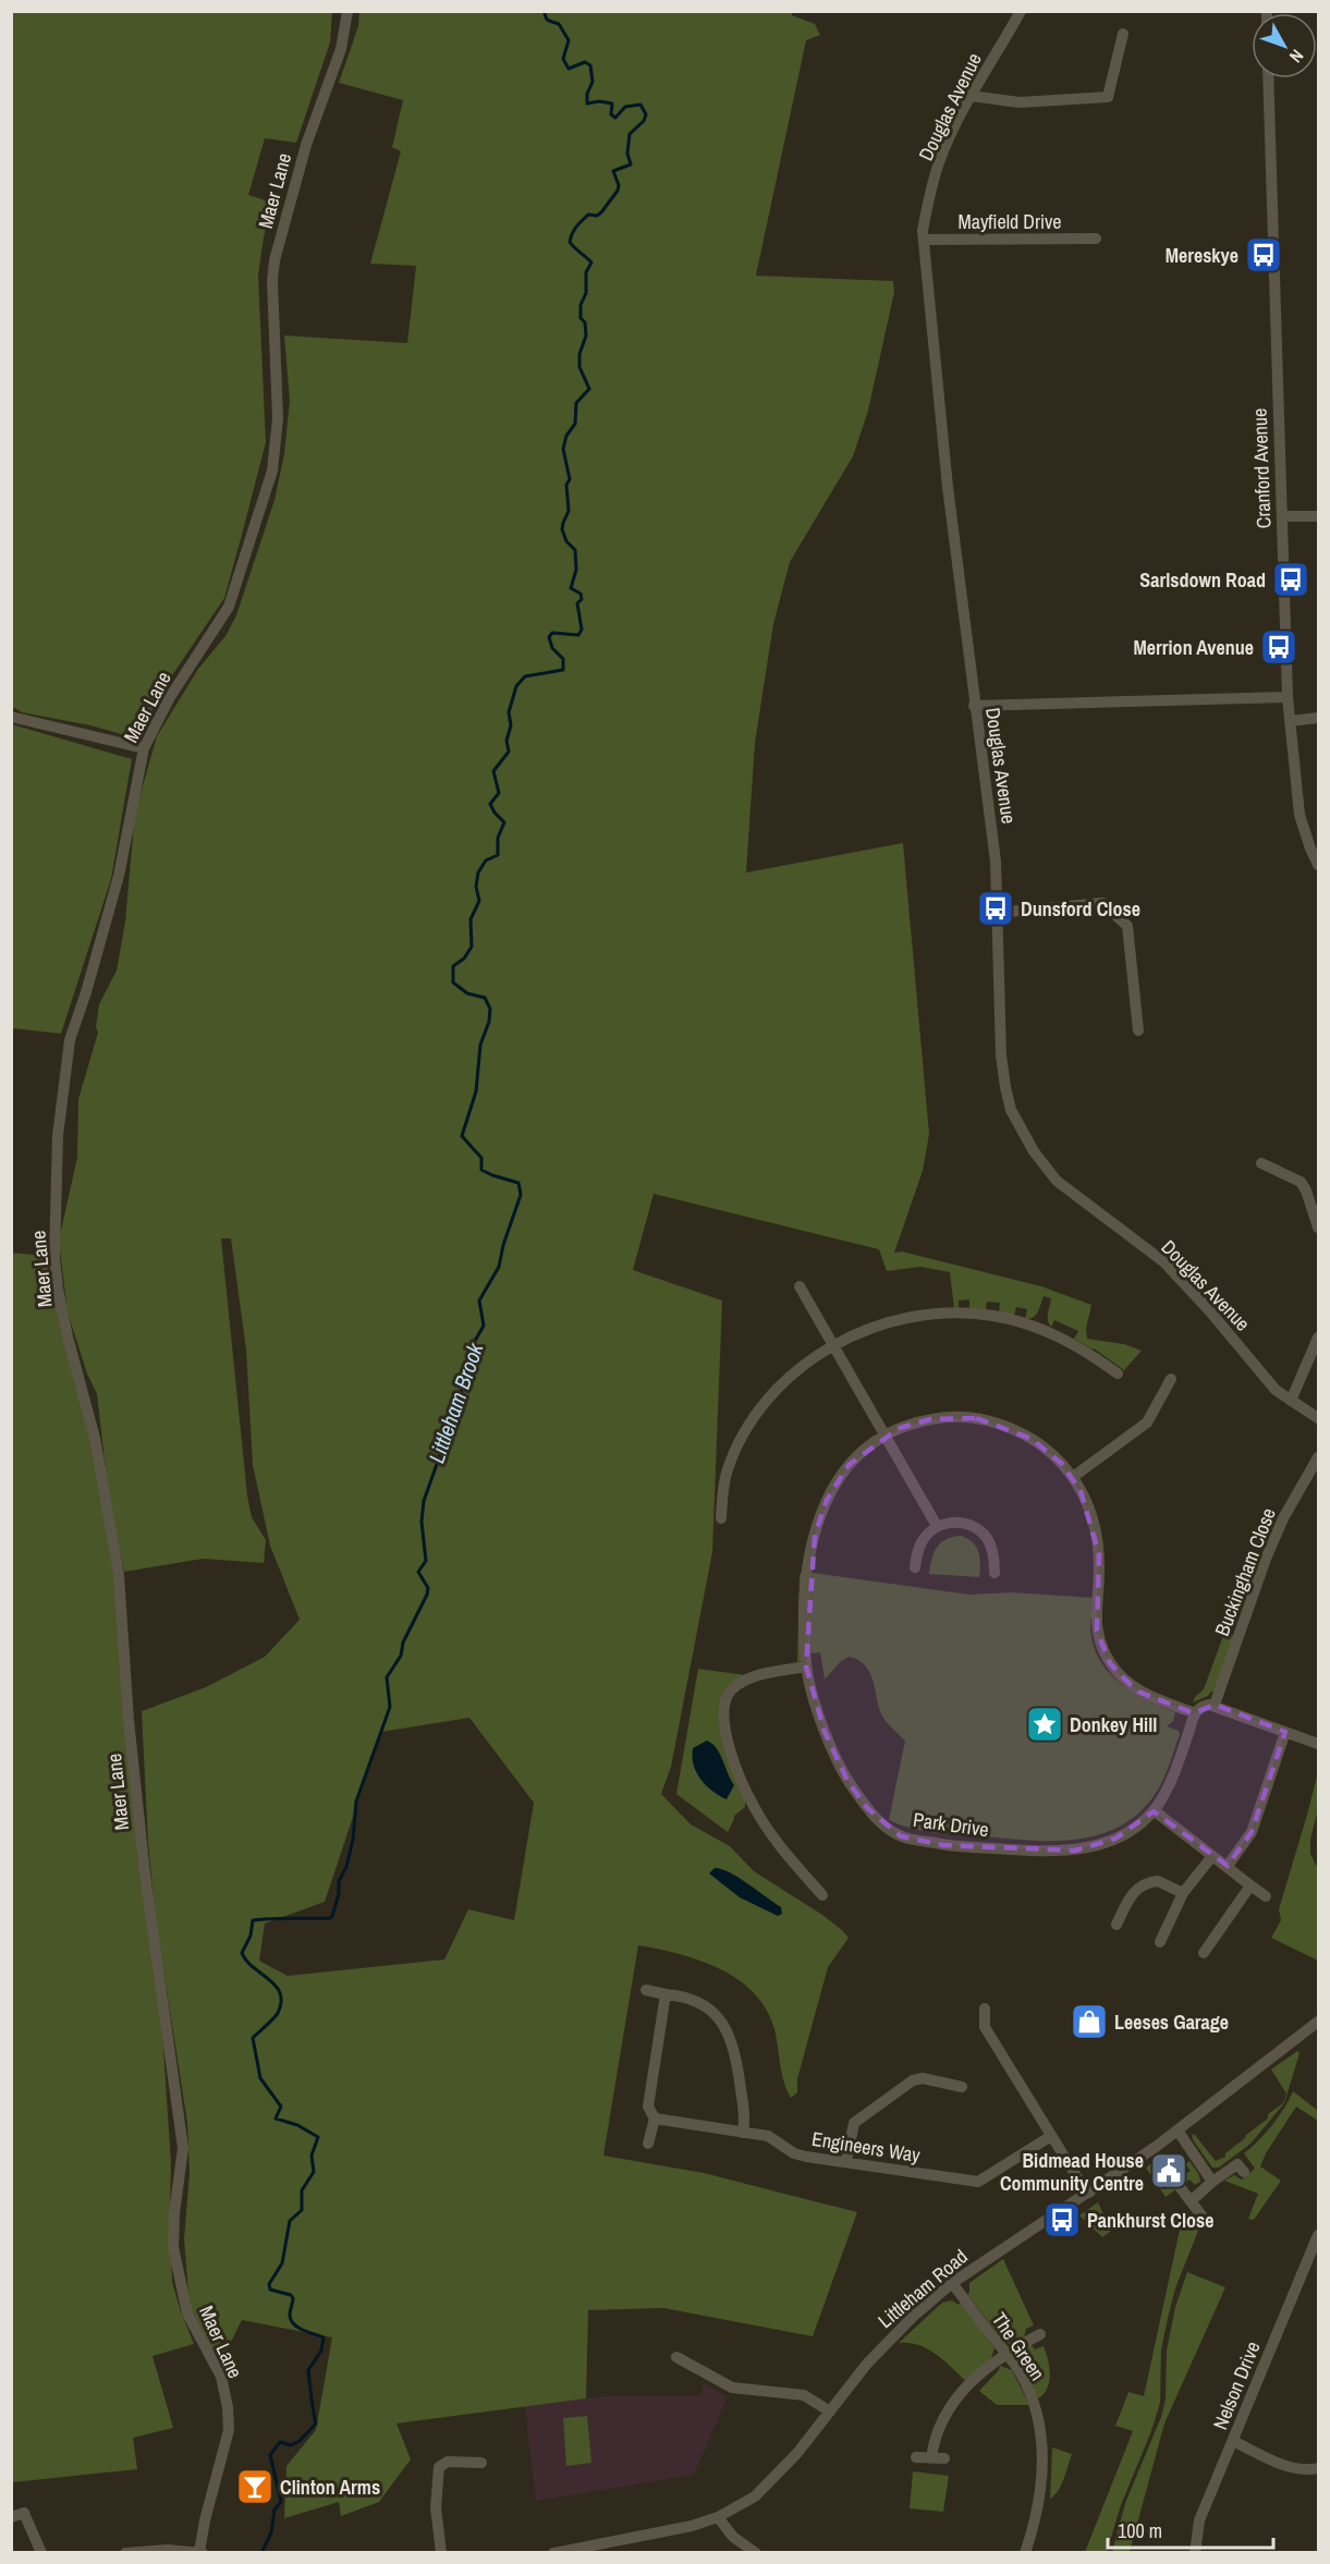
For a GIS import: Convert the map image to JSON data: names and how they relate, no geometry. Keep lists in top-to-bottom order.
{
  "streets": {
    "street": [
      "Douglas Avenue",
      "Maer Lane",
      "Mayfield Drive",
      "Cranford Avenue",
      "Buckingham Close",
      "Park Drive",
      "Engineers Way",
      "Littleham Road",
      "The Green",
      "Nelson Drive"
    ]
  },
  "crossings": [
    ["Douglas Avenue", "Mayfield Drive"],
    ["Littleham Road", "The Green"]
  ],
  "water": ["Littleham Brook"],
  "places": {
    "bus stop": [
      "Mereskye",
      "Sarlsdown Road",
      "Merrion Avenue",
      "Dunsford Close",
      "Pankhurst Close"
    ],
    "place": ["Donkey Hill"],
    "shop": ["Leeses Garage"],
    "public building": ["Bidmead House Community Centre"],
    "bar": ["Clinton Arms"]
  },
  "scale_bar": "100 m",
  "north": "bottom right"
}
